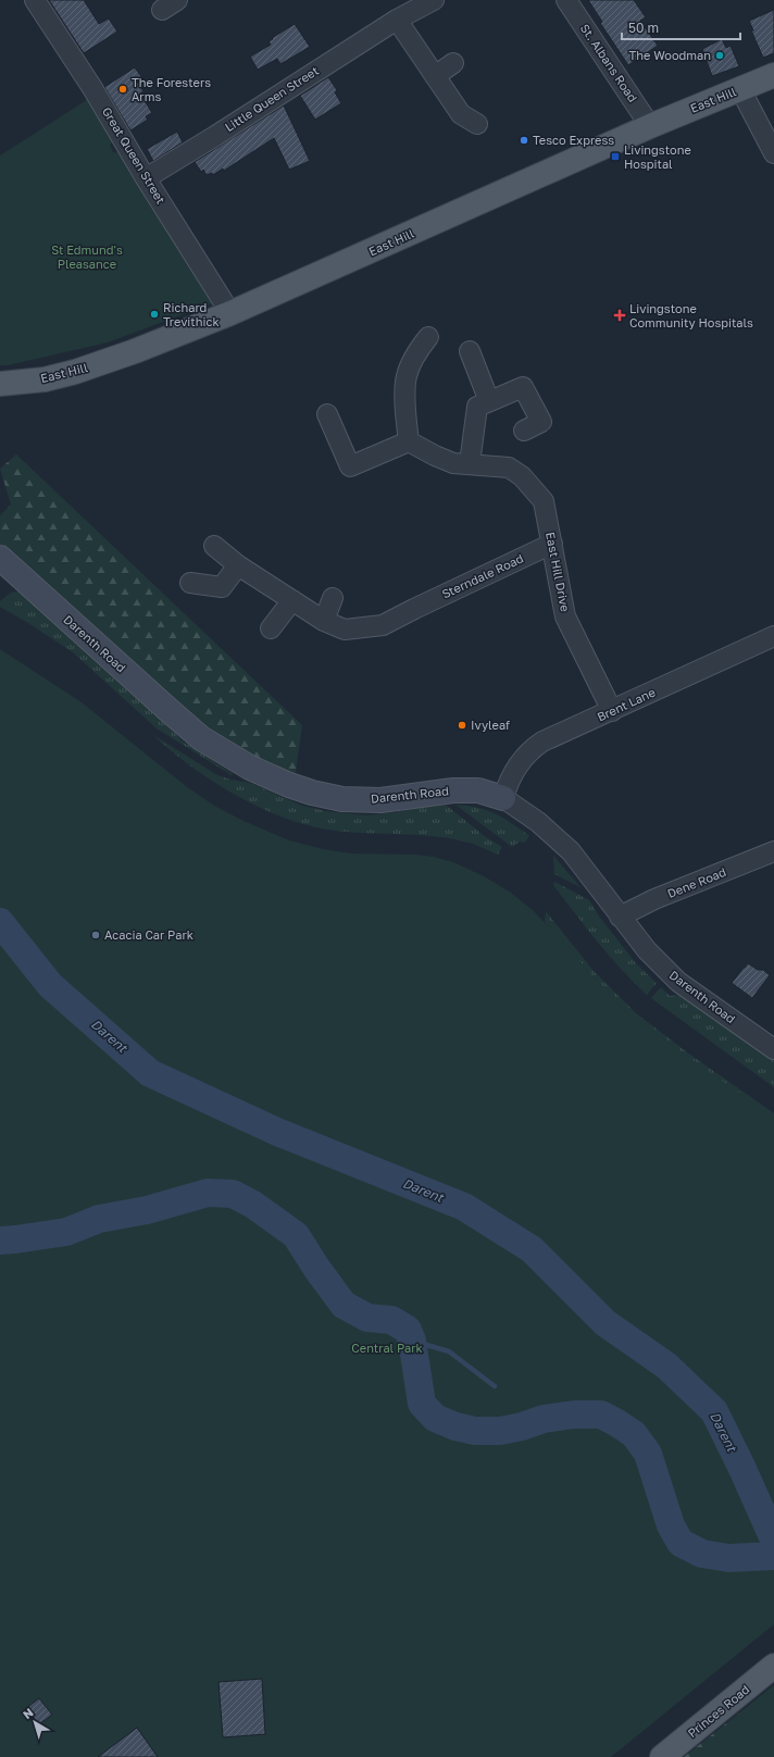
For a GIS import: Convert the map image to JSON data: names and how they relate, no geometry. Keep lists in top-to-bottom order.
{
  "streets": {
    "main road": ["East Hill", "Princes Road"],
    "street": [
      "St. Albans Road",
      "Little Queen Street",
      "Great Queen Street",
      "East Hill Drive",
      "Sterndale Road",
      "Darenth Road",
      "Brent Lane",
      "Dene Road"
    ]
  },
  "crossings": [
    ["St. Albans Road", "East Hill"],
    ["Little Queen Street", "Great Queen Street"],
    ["East Hill", "Great Queen Street"],
    ["East Hill Drive", "Sterndale Road"],
    ["East Hill Drive", "Brent Lane"],
    ["Darenth Road", "Brent Lane"],
    ["Darenth Road", "Dene Road"]
  ],
  "water": ["Darent"],
  "parks": ["St Edmund's Pleasance", "Central Park"],
  "places": {
    "other": [
      "The Woodman",
      "The Foresters Arms",
      "Tesco Express",
      "Richard Trevithick",
      "Ivyleaf",
      "Acacia Car Park"
    ],
    "transit": ["Livingstone Hospital"],
    "health": ["Livingstone Community Hospitals"]
  },
  "scale_bar": "50 m",
  "north": "top left"
}
